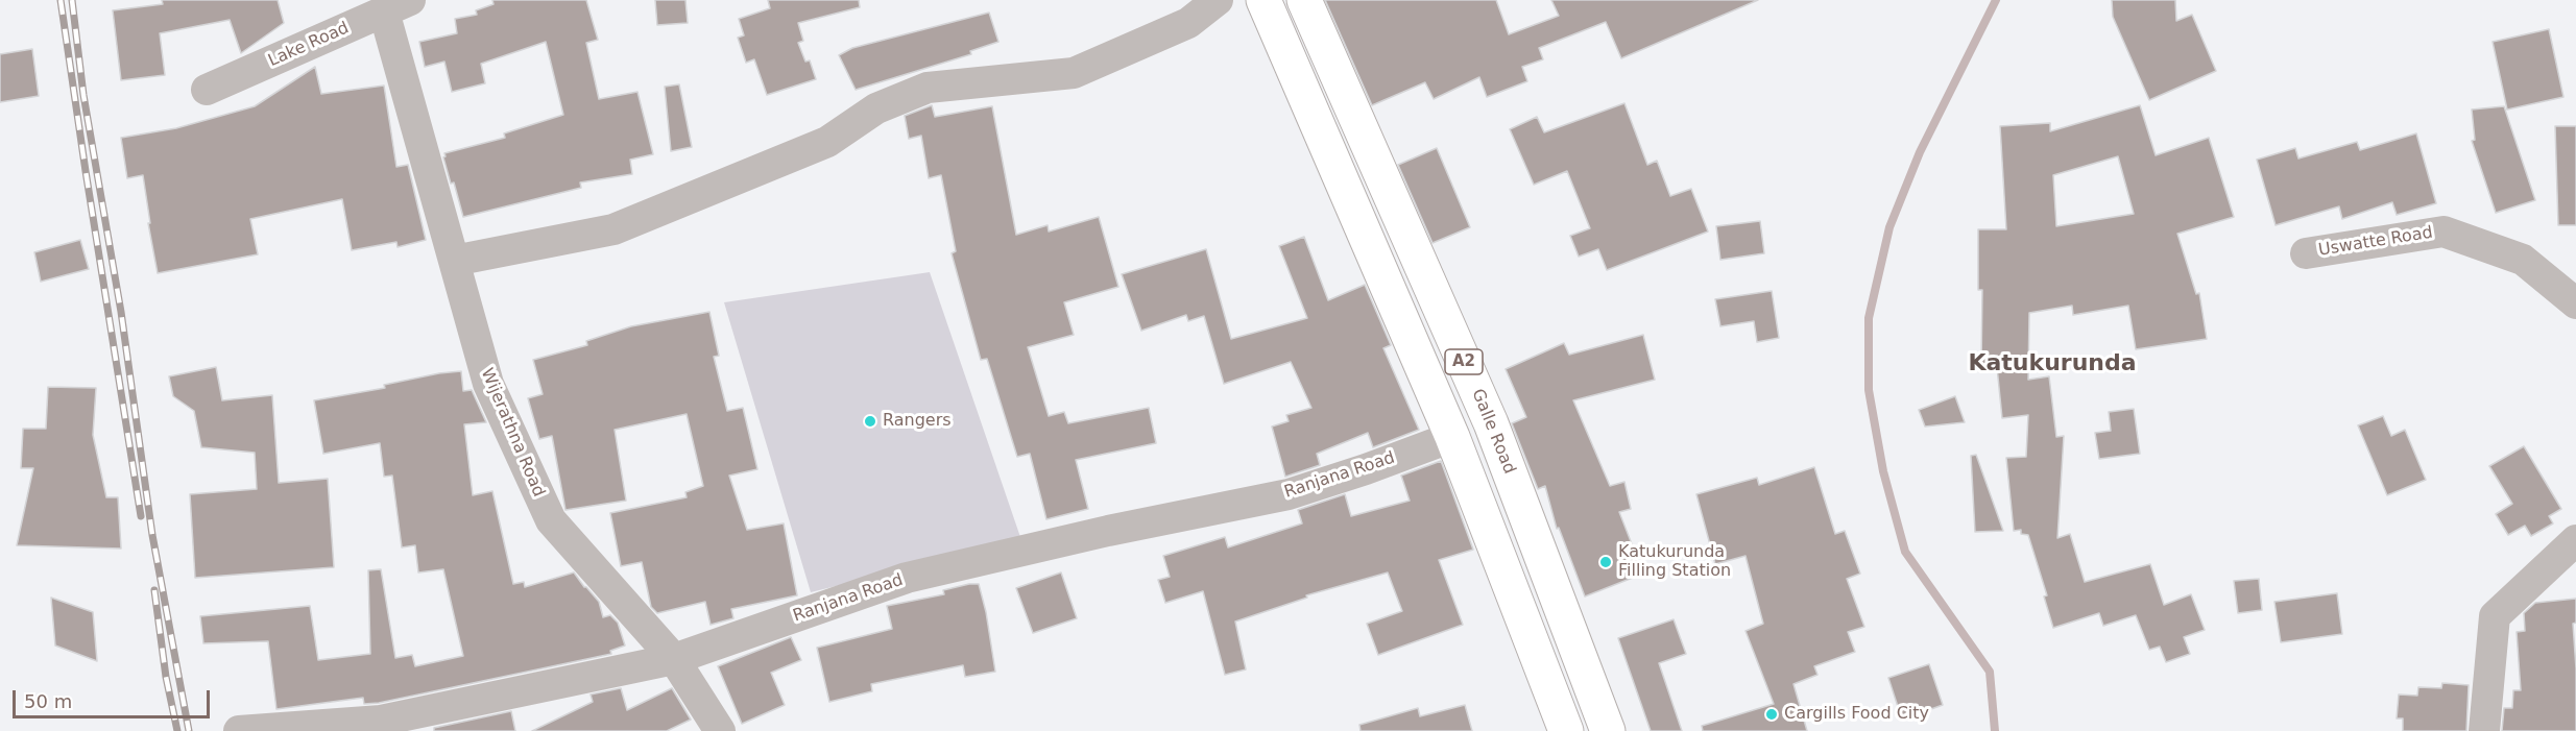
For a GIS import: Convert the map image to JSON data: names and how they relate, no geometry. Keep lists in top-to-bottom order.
{
  "streets": {
    "highway": ["A2", "Galle Road"],
    "street": [
      "Lake Road",
      "Uswatte Road",
      "Wijerathna Road",
      "Ranjana Road"
    ]
  },
  "crossings": [
    ["Lake Road", "Wijerathna Road"],
    ["A2", "Ranjana Road"],
    ["Wijerathna Road", "Ranjana Road"]
  ],
  "districts": ["Katukurunda"],
  "places": ["Rangers", "Katukurunda Filling Station", "Cargills Food City"],
  "scale_bar": "50 m"
}
